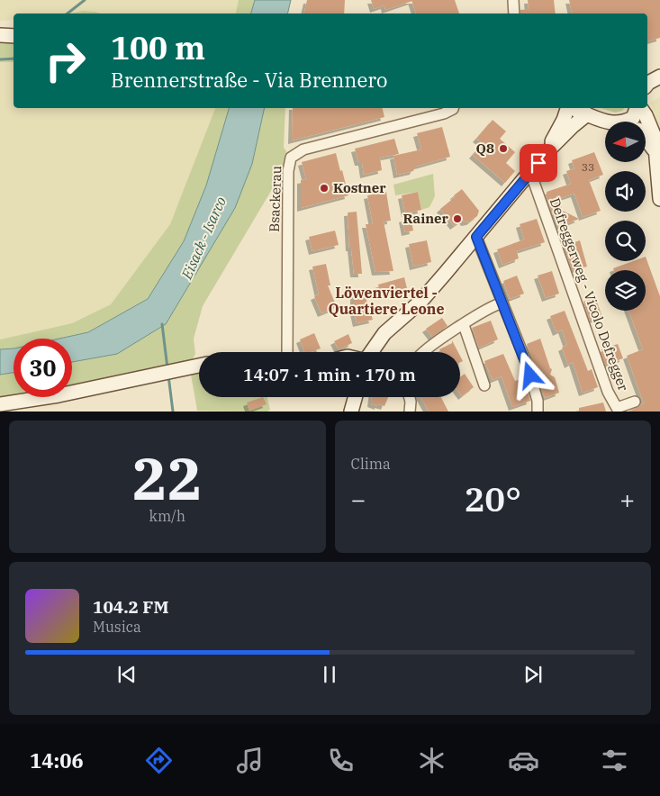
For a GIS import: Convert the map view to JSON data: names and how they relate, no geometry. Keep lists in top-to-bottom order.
{
  "streets": {
    "street": ["Bsackerau", "Defreggerweg - Vicolo Defregger"]
  },
  "districts": ["Löwenviertel - Quartiere Leone"],
  "water": ["Eisack - Isarco"],
  "places": ["Q8", "Kostner", "Rainer"],
  "house_numbers": ["33"],
  "north": "left",
  "page": {
    "turn": ["100 m", "Brennerstraße - Via Brennero"],
    "limit": "30",
    "trip": "14:07 · 1 min · 170 m",
    "tile": [
      ["22", "km/h"],
      "Clima"
    ],
    "heat": ["−", "20°", "+"],
    "song": ["104.2 FM", "Musica"],
    "tabs": "14:06"
  }
}
